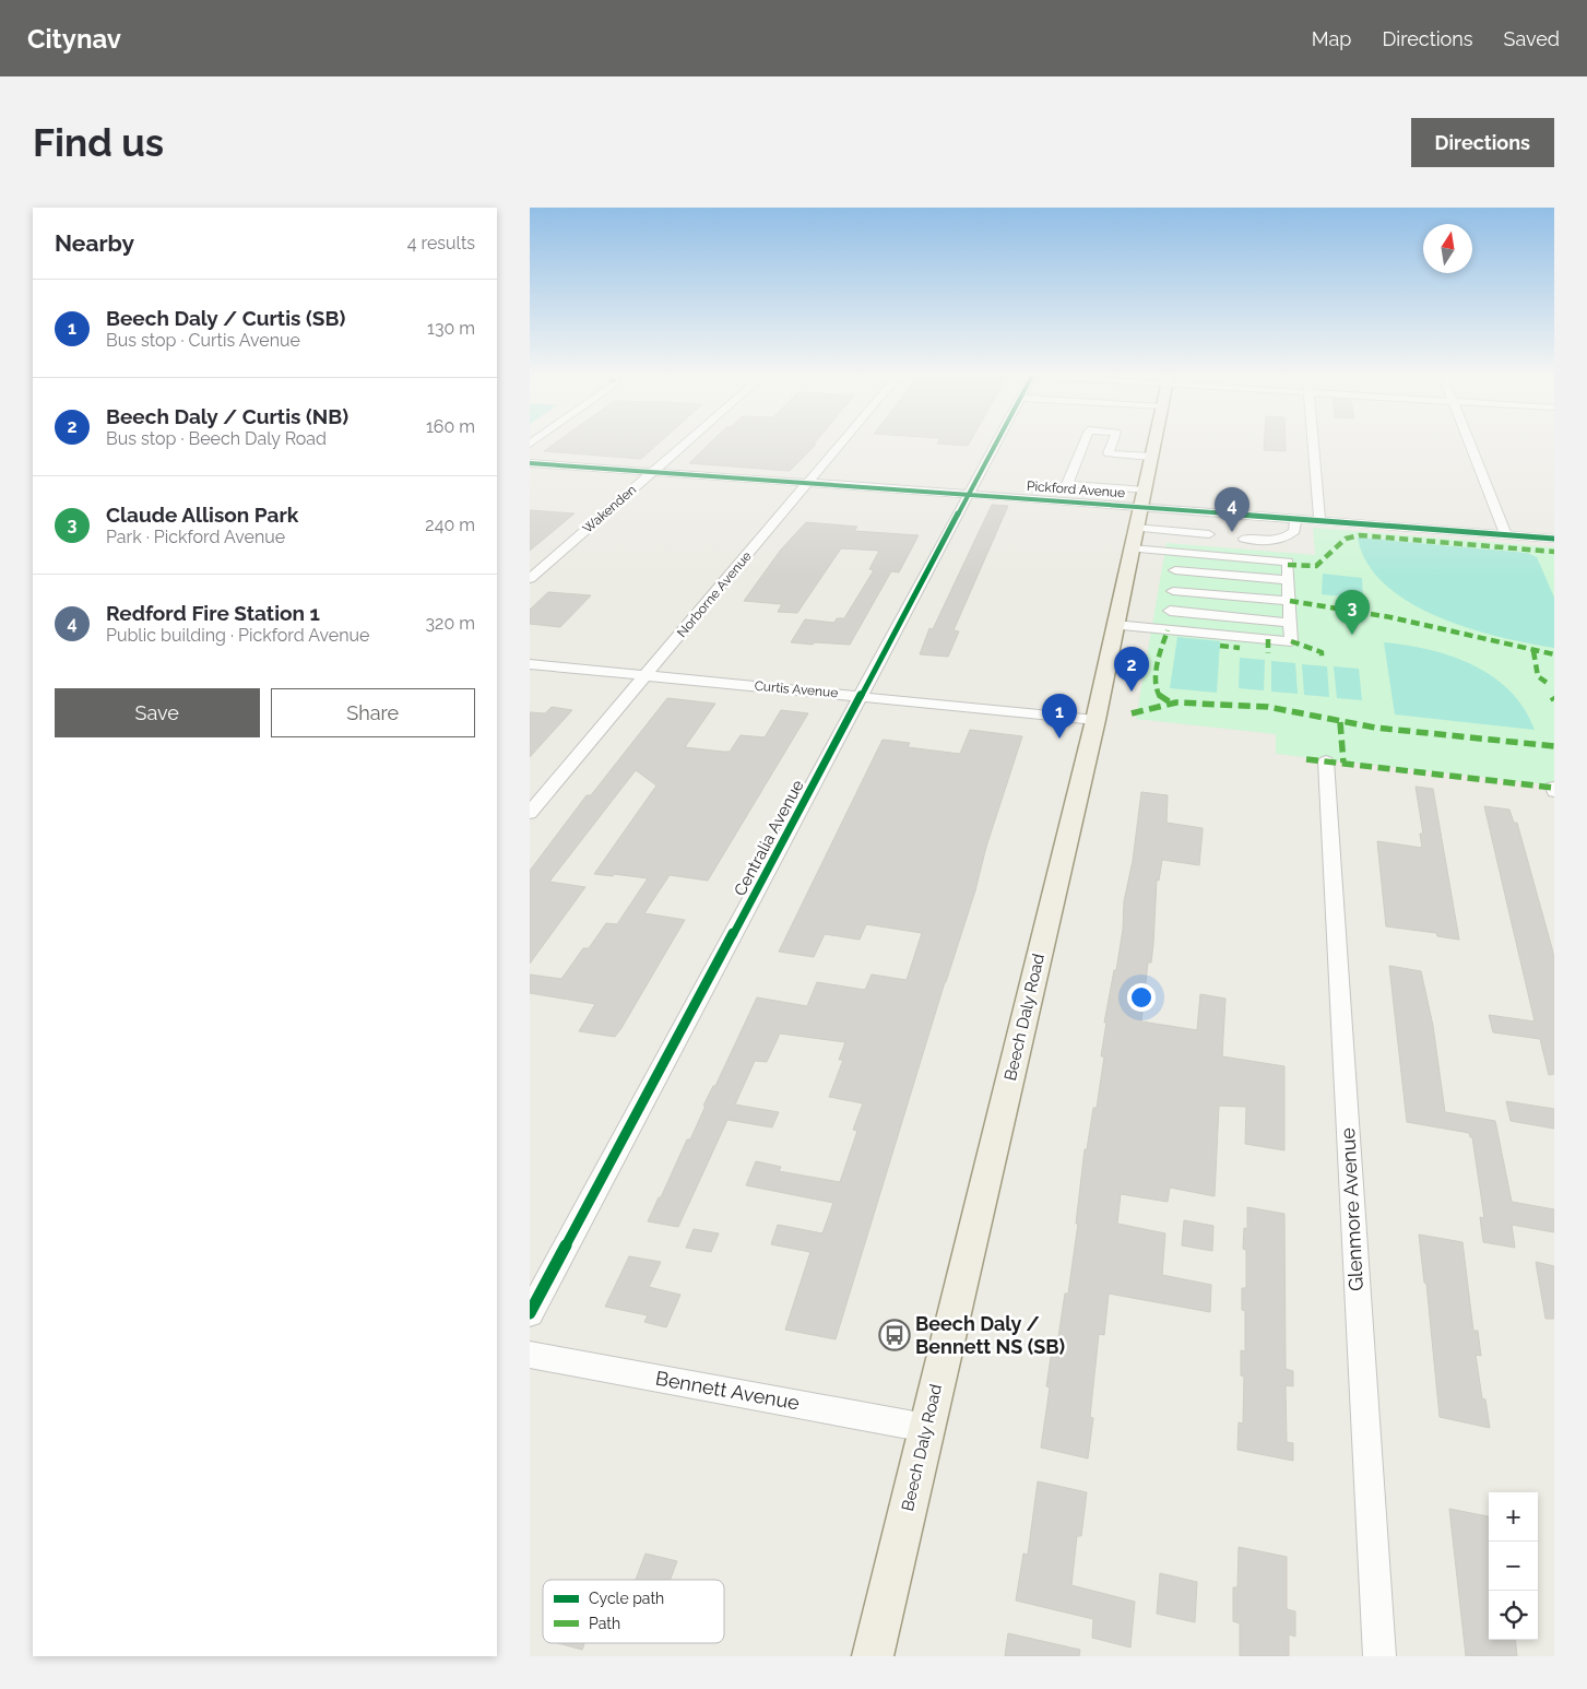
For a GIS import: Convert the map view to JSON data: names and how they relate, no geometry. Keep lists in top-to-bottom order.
{
  "streets": {
    "main road": ["Beech Daly Road"],
    "street": [
      "Pickford Avenue",
      "Wakenden",
      "Norborne Avenue",
      "Curtis Avenue",
      "Centralia Avenue",
      "Glenmore Avenue",
      "Bennett Avenue"
    ]
  },
  "crossings": [
    ["Pickford Avenue", "Wakenden"],
    ["Pickford Avenue", "Norborne Avenue"],
    ["Pickford Avenue", "Centralia Avenue"],
    ["Pickford Avenue", "Beech Daly Road"],
    ["Norborne Avenue", "Curtis Avenue"],
    ["Curtis Avenue", "Centralia Avenue"],
    ["Curtis Avenue", "Beech Daly Road"],
    ["Beech Daly Road", "Bennett Avenue"]
  ],
  "places": {
    "bus stop": ["Beech Daly / Bennett NS (SB)"]
  },
  "legend": ["Cycle path", "Path"],
  "north": "top",
  "page": {
    "header": "Citynav",
    "nav": ["Map", "Directions", "Saved"],
    "buttons": [
      "Directions",
      ["Save", "Share"]
    ],
    "title": "Find us",
    "heading": ["Nearby", "4 results"],
    "list": [
      {
        "mark": "1",
        "name": "Beech Daly / Curtis (SB)",
        "note": "Bus stop · Curtis Avenue",
        "value": "130 m"
      },
      {
        "mark": "2",
        "name": "Beech Daly / Curtis (NB)",
        "note": "Bus stop · Beech Daly Road",
        "value": "160 m"
      },
      {
        "mark": "3",
        "name": "Claude Allison Park",
        "note": "Park · Pickford Avenue",
        "value": "240 m"
      },
      {
        "mark": "4",
        "name": "Redford Fire Station 1",
        "note": "Public building · Pickford Avenue",
        "value": "320 m"
      }
    ],
    "pins": [
      "4",
      "3",
      "2",
      "1"
    ],
    "map_buttons": ["+", "−"]
  }
}
